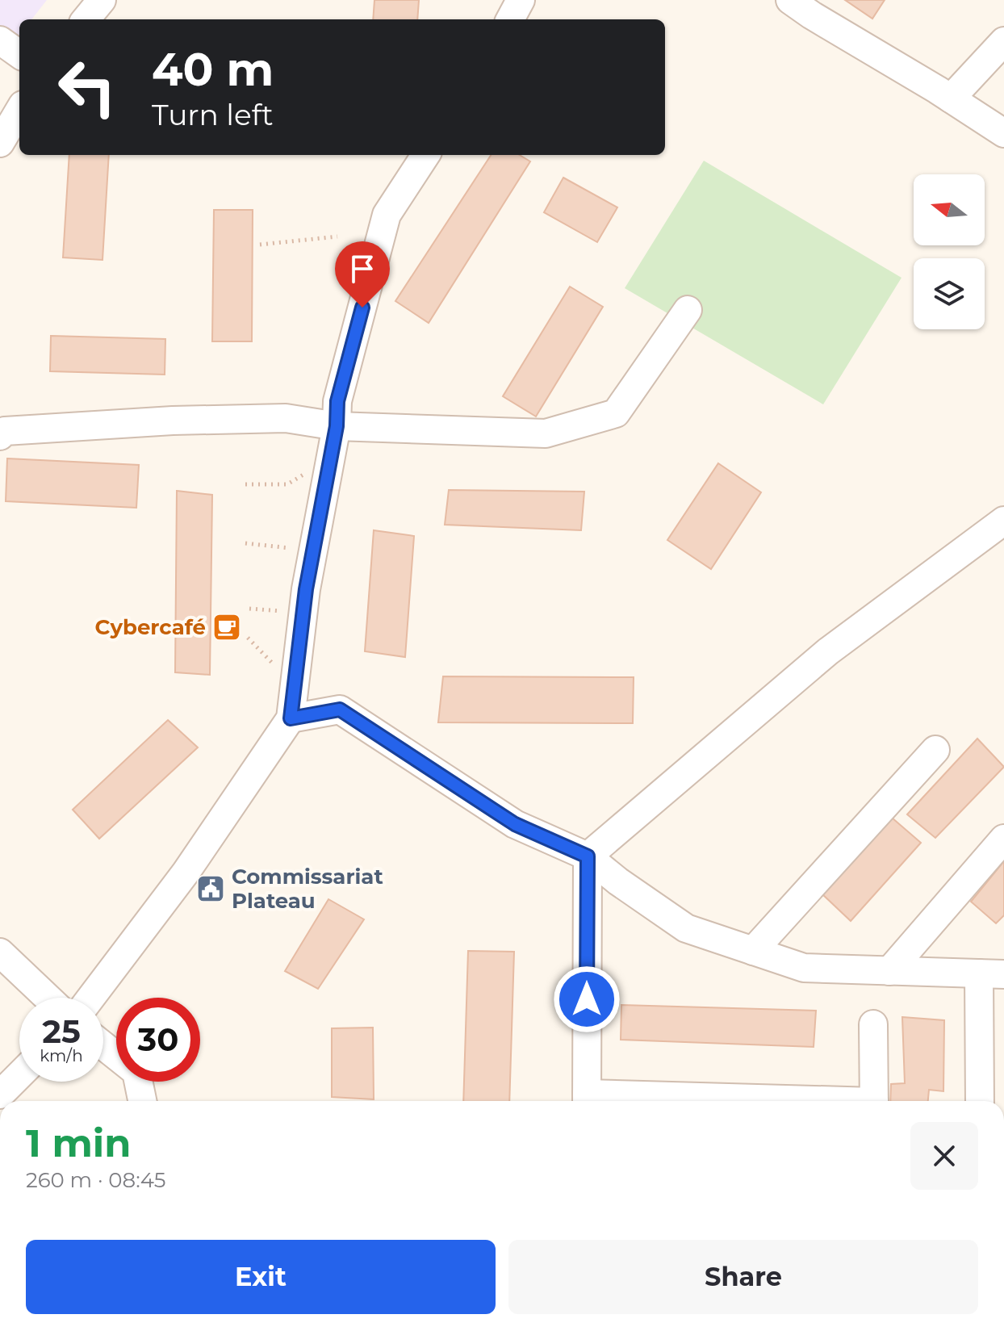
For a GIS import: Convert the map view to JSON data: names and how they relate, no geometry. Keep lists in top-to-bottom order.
{
  "places": {
    "cafe": ["Cybercafé"],
    "public building": ["Commissariat Plateau"]
  },
  "north": "left",
  "page": {
    "turn": ["40 m", "Turn left"],
    "speed": "25 km/h",
    "limit": "30",
    "heading": ["1 min", "260 m · 08:45"],
    "buttons": ["Exit", "Share"]
  }
}
